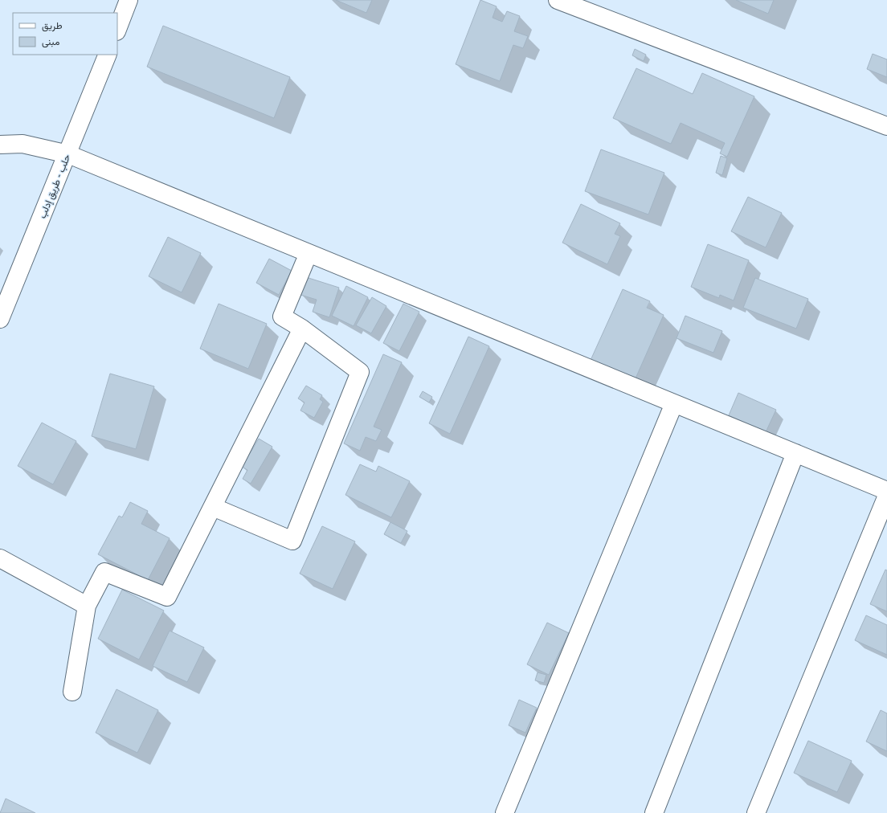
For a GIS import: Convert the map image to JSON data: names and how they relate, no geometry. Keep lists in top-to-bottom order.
{
  "streets": {
    "main road": ["حلب - طريق إدلب"]
  },
  "legend": ["طريق", "مبنى"]
}
